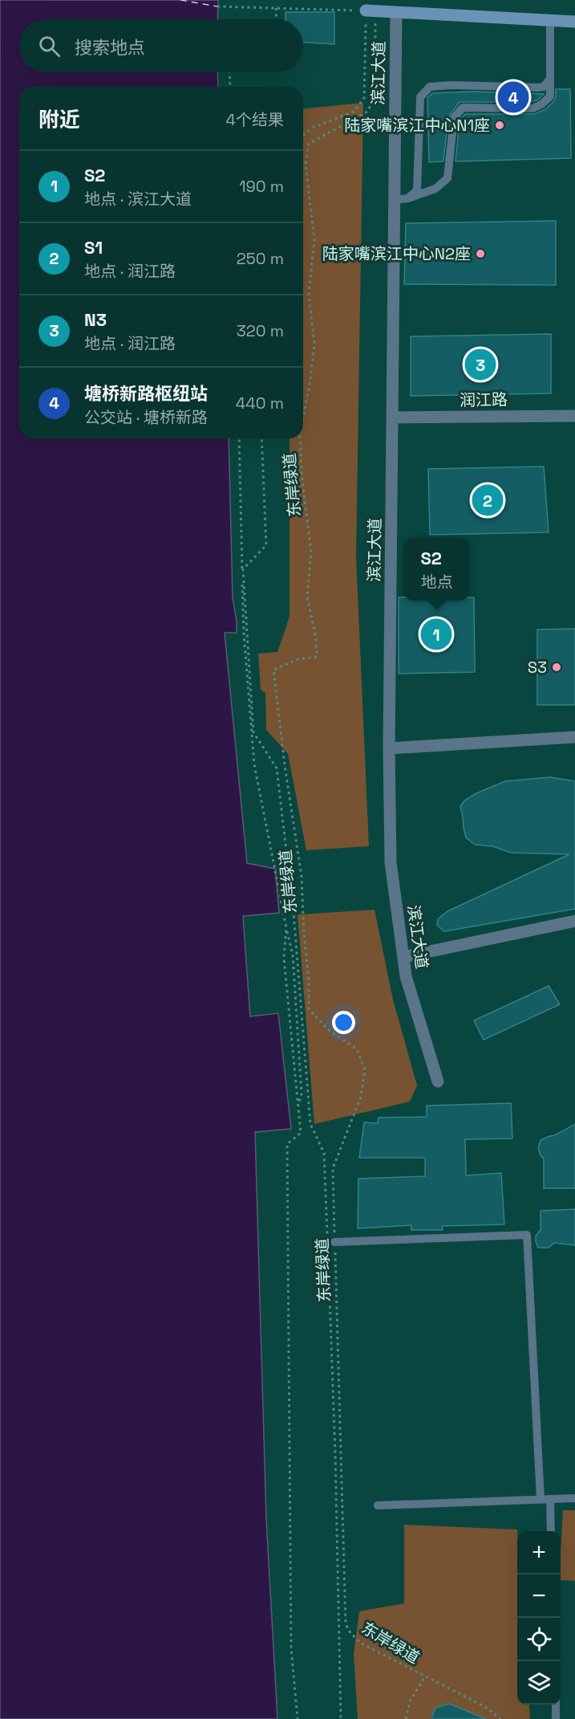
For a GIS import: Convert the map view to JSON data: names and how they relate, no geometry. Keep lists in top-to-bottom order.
{
  "streets": {
    "street": ["滨江大道", "润江路"],
    "path": ["东岸绿道"]
  },
  "crossings": [
    ["滨江大道", "润江路"]
  ],
  "places": ["陆家嘴滨江中心N1座", "陆家嘴滨江中心N2座", "S3"],
  "page": {
    "search": "搜索地点",
    "pins": [
      "4",
      "3",
      "2",
      "1"
    ],
    "heading": ["附近", "4个结果"],
    "list": [
      {
        "mark": "1",
        "name": "S2",
        "note": "地点 · 滨江大道",
        "value": "190 m"
      },
      {
        "mark": "2",
        "name": "S1",
        "note": "地点 · 润江路",
        "value": "250 m"
      },
      {
        "mark": "3",
        "name": "N3",
        "note": "地点 · 润江路",
        "value": "320 m"
      },
      {
        "mark": "4",
        "name": "塘桥新路枢纽站",
        "note": "公交站 · 塘桥新路",
        "value": "440 m"
      }
    ],
    "popup": ["S2", "地点"],
    "map_buttons": ["+", "−"]
  }
}
